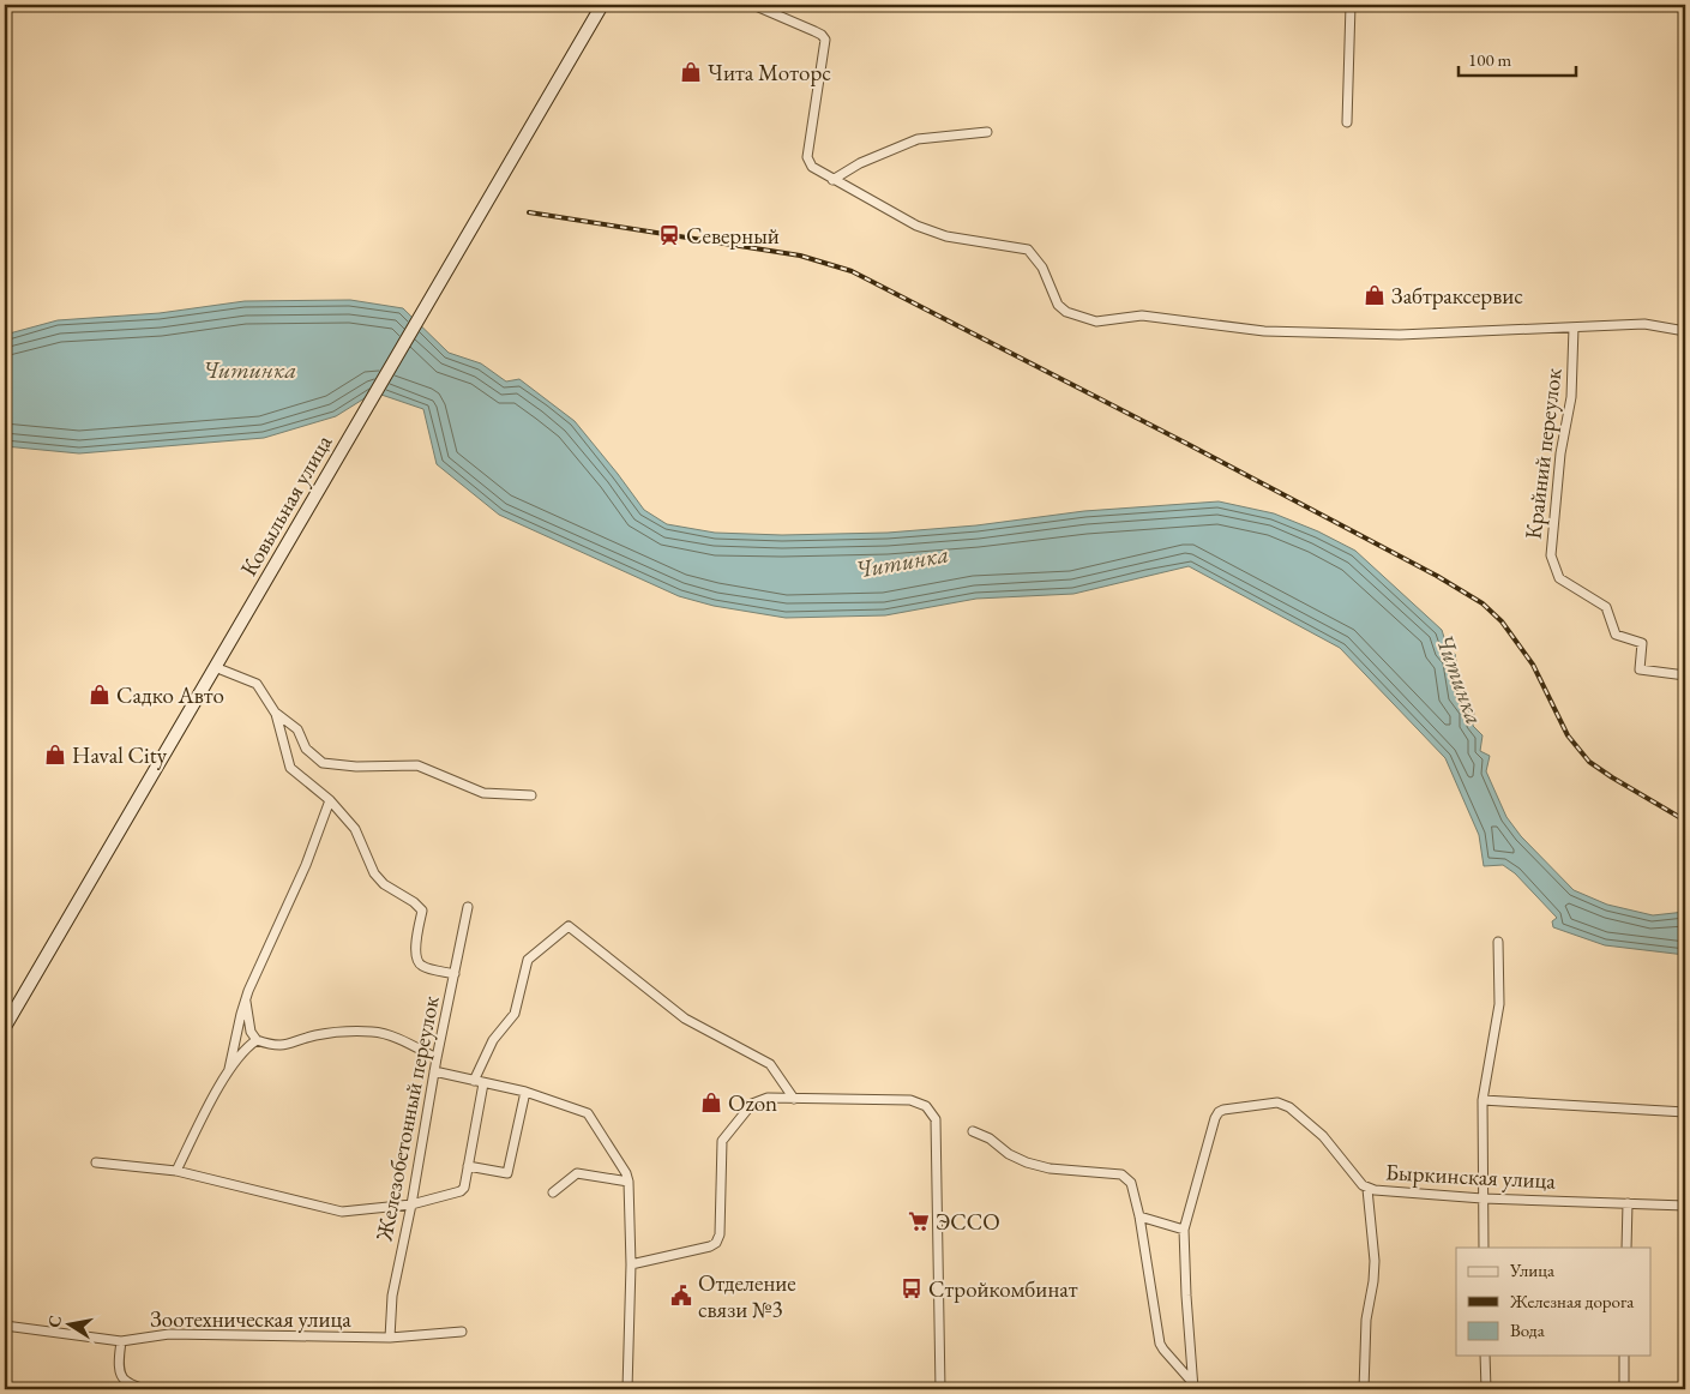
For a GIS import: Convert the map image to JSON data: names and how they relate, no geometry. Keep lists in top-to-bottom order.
{
  "streets": {
    "main road": ["Ковыльная улица"],
    "street": [
      "Крайний переулок",
      "Железобетонный переулок",
      "Быркинская улица",
      "Зоотехническая улица"
    ]
  },
  "crossings": [
    ["Железобетонный переулок", "Зоотехническая улица"]
  ],
  "water": ["Читинка"],
  "places": {
    "shop": [
      "Чита Моторс",
      "Забтраксервис",
      "Садко Авто",
      "Haval Сity",
      "Ozon"
    ],
    "station": ["Северный"],
    "supermarket": ["ЭССО"],
    "bus stop": ["Стройкомбинат"],
    "public building": ["Отделение связи №3"]
  },
  "legend": ["Улица", "Железная дорога", "Вода"],
  "scale_bar": "100 m",
  "north": "left"
}
